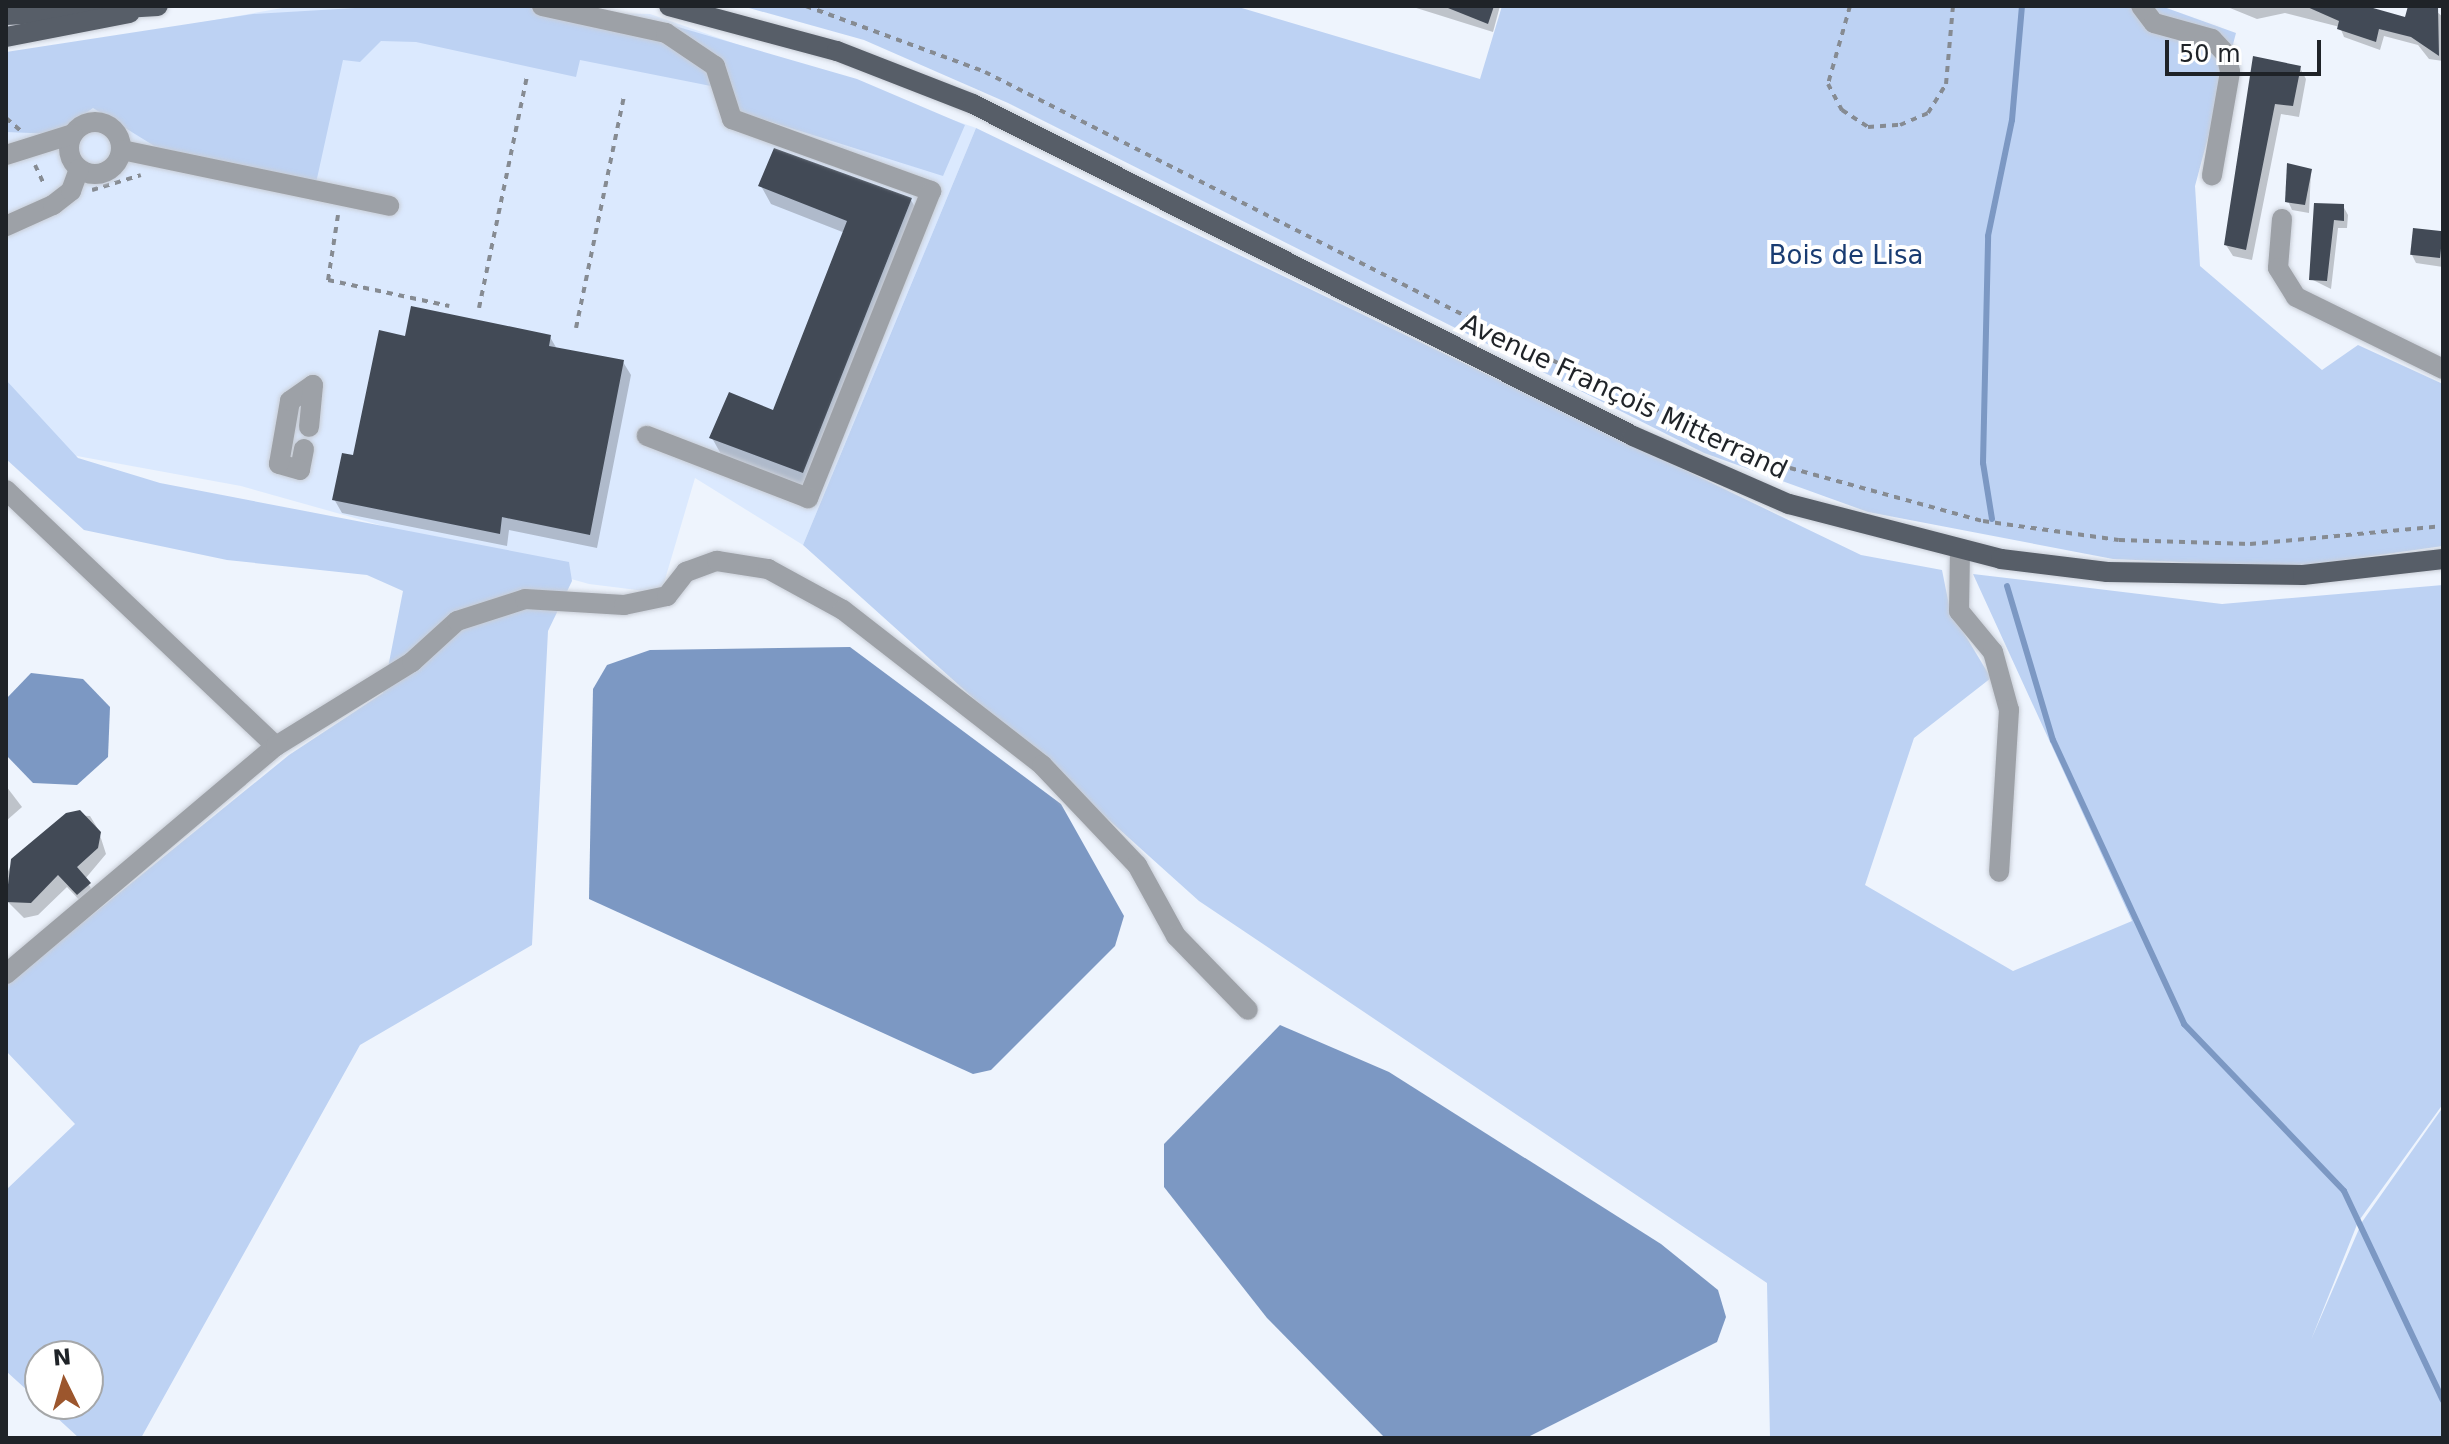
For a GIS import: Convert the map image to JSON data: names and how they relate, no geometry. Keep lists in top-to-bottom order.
{
  "streets": {
    "main road": ["Avenue François Mitterrand"]
  },
  "parks": ["Bois de Lisa"],
  "scale_bar": "50 m",
  "north": "top"
}
